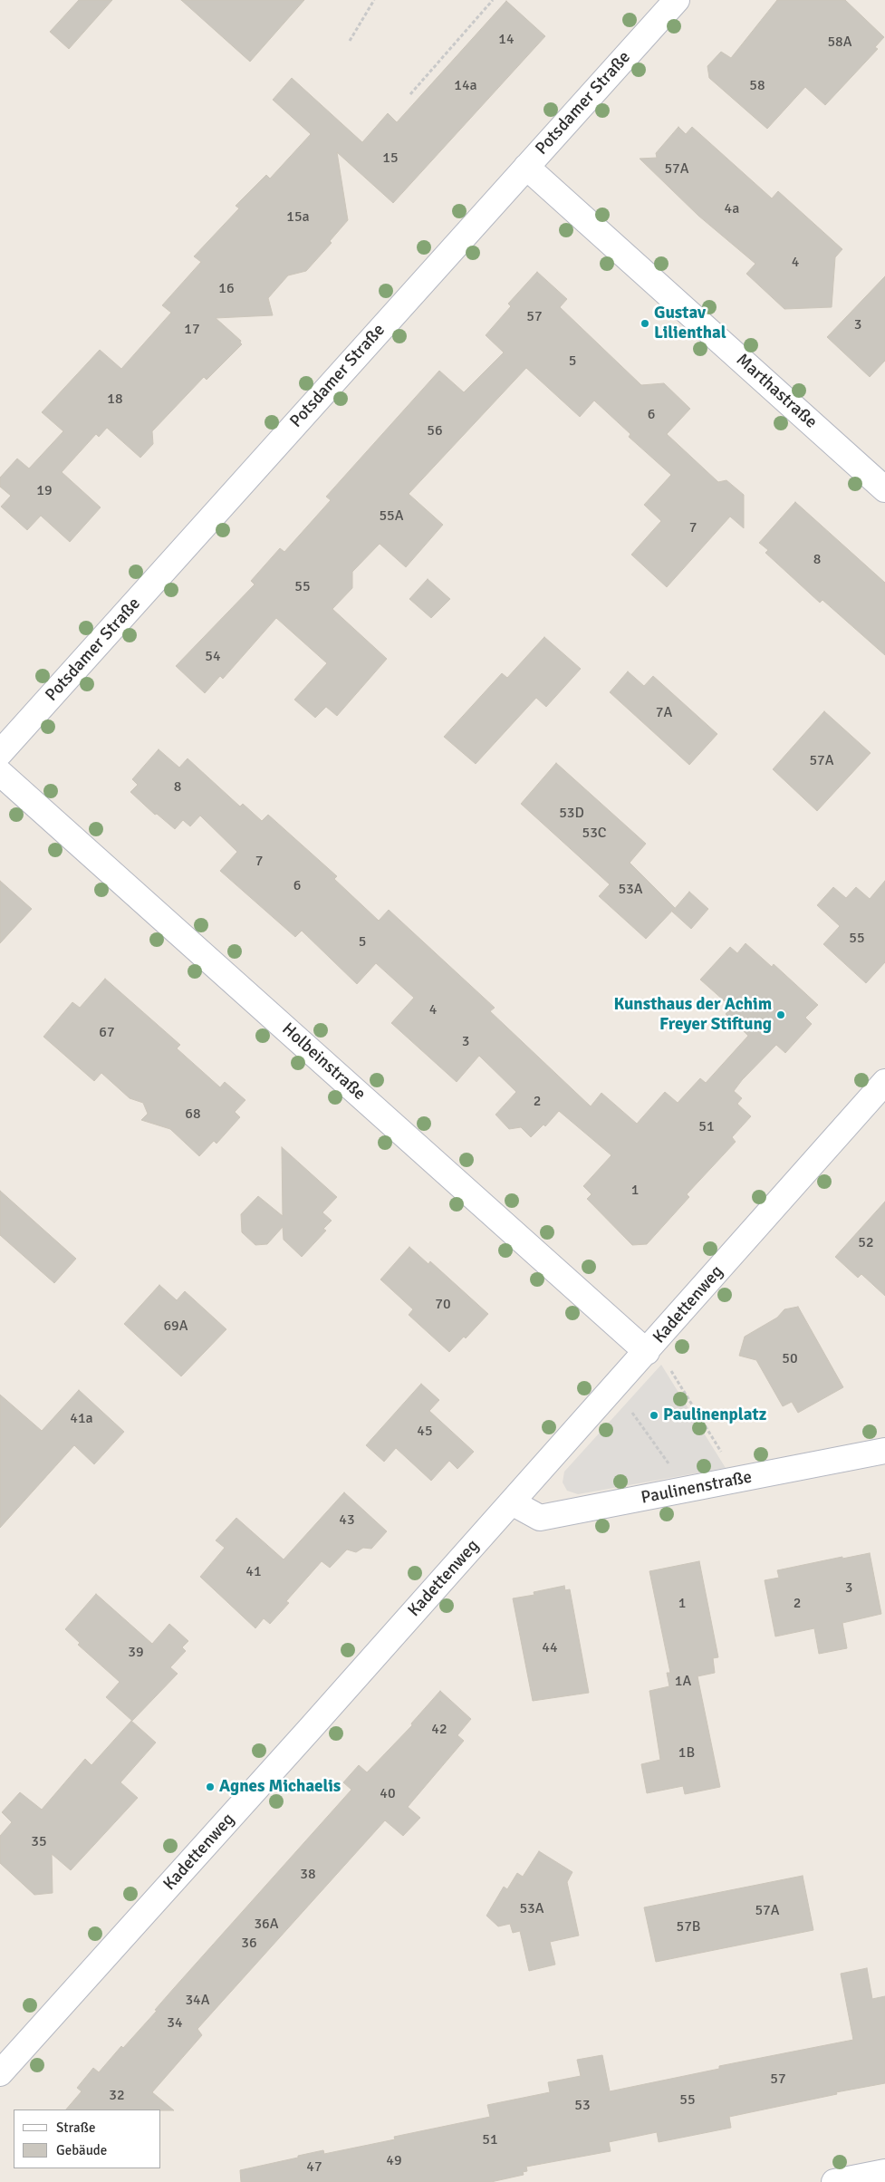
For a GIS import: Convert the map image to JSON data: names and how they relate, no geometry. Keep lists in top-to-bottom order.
{
  "streets": {
    "street": [
      "Potsdamer Straße",
      "Marthastraße",
      "Holbeinstraße",
      "Kadettenweg",
      "Paulinenstraße"
    ]
  },
  "crossings": [
    ["Potsdamer Straße", "Marthastraße"],
    ["Holbeinstraße", "Kadettenweg"],
    ["Kadettenweg", "Paulinenstraße"]
  ],
  "places": [
    "Gustav Lilienthal",
    "Kunsthaus der Achim Freyer Stiftung",
    "Paulinenplatz",
    "Agnes Michaelis"
  ],
  "house_numbers": [
    "14",
    "58A",
    "14a",
    "58",
    "15",
    "57A",
    "4a",
    "15a",
    "4",
    "16",
    "57",
    "3",
    "17",
    "5",
    "18",
    "6",
    "56",
    "19",
    "55A",
    "7",
    "8",
    "55",
    "54",
    "7A",
    "57A",
    "8",
    "53D",
    "53C",
    "7",
    "6",
    "53A",
    "55",
    "5",
    "4",
    "67",
    "3",
    "2",
    "68",
    "51",
    "1",
    "52",
    "70",
    "69A",
    "50",
    "41a",
    "45",
    "43",
    "41",
    "3",
    "1",
    "2",
    "44",
    "39",
    "1A",
    "42",
    "1B",
    "40",
    "35",
    "38",
    "53A",
    "57A",
    "36A",
    "57B",
    "36",
    "34A",
    "34",
    "57",
    "32",
    "55",
    "53",
    "51",
    "49",
    "47"
  ],
  "legend": ["Straße", "Gebäude"]
}
